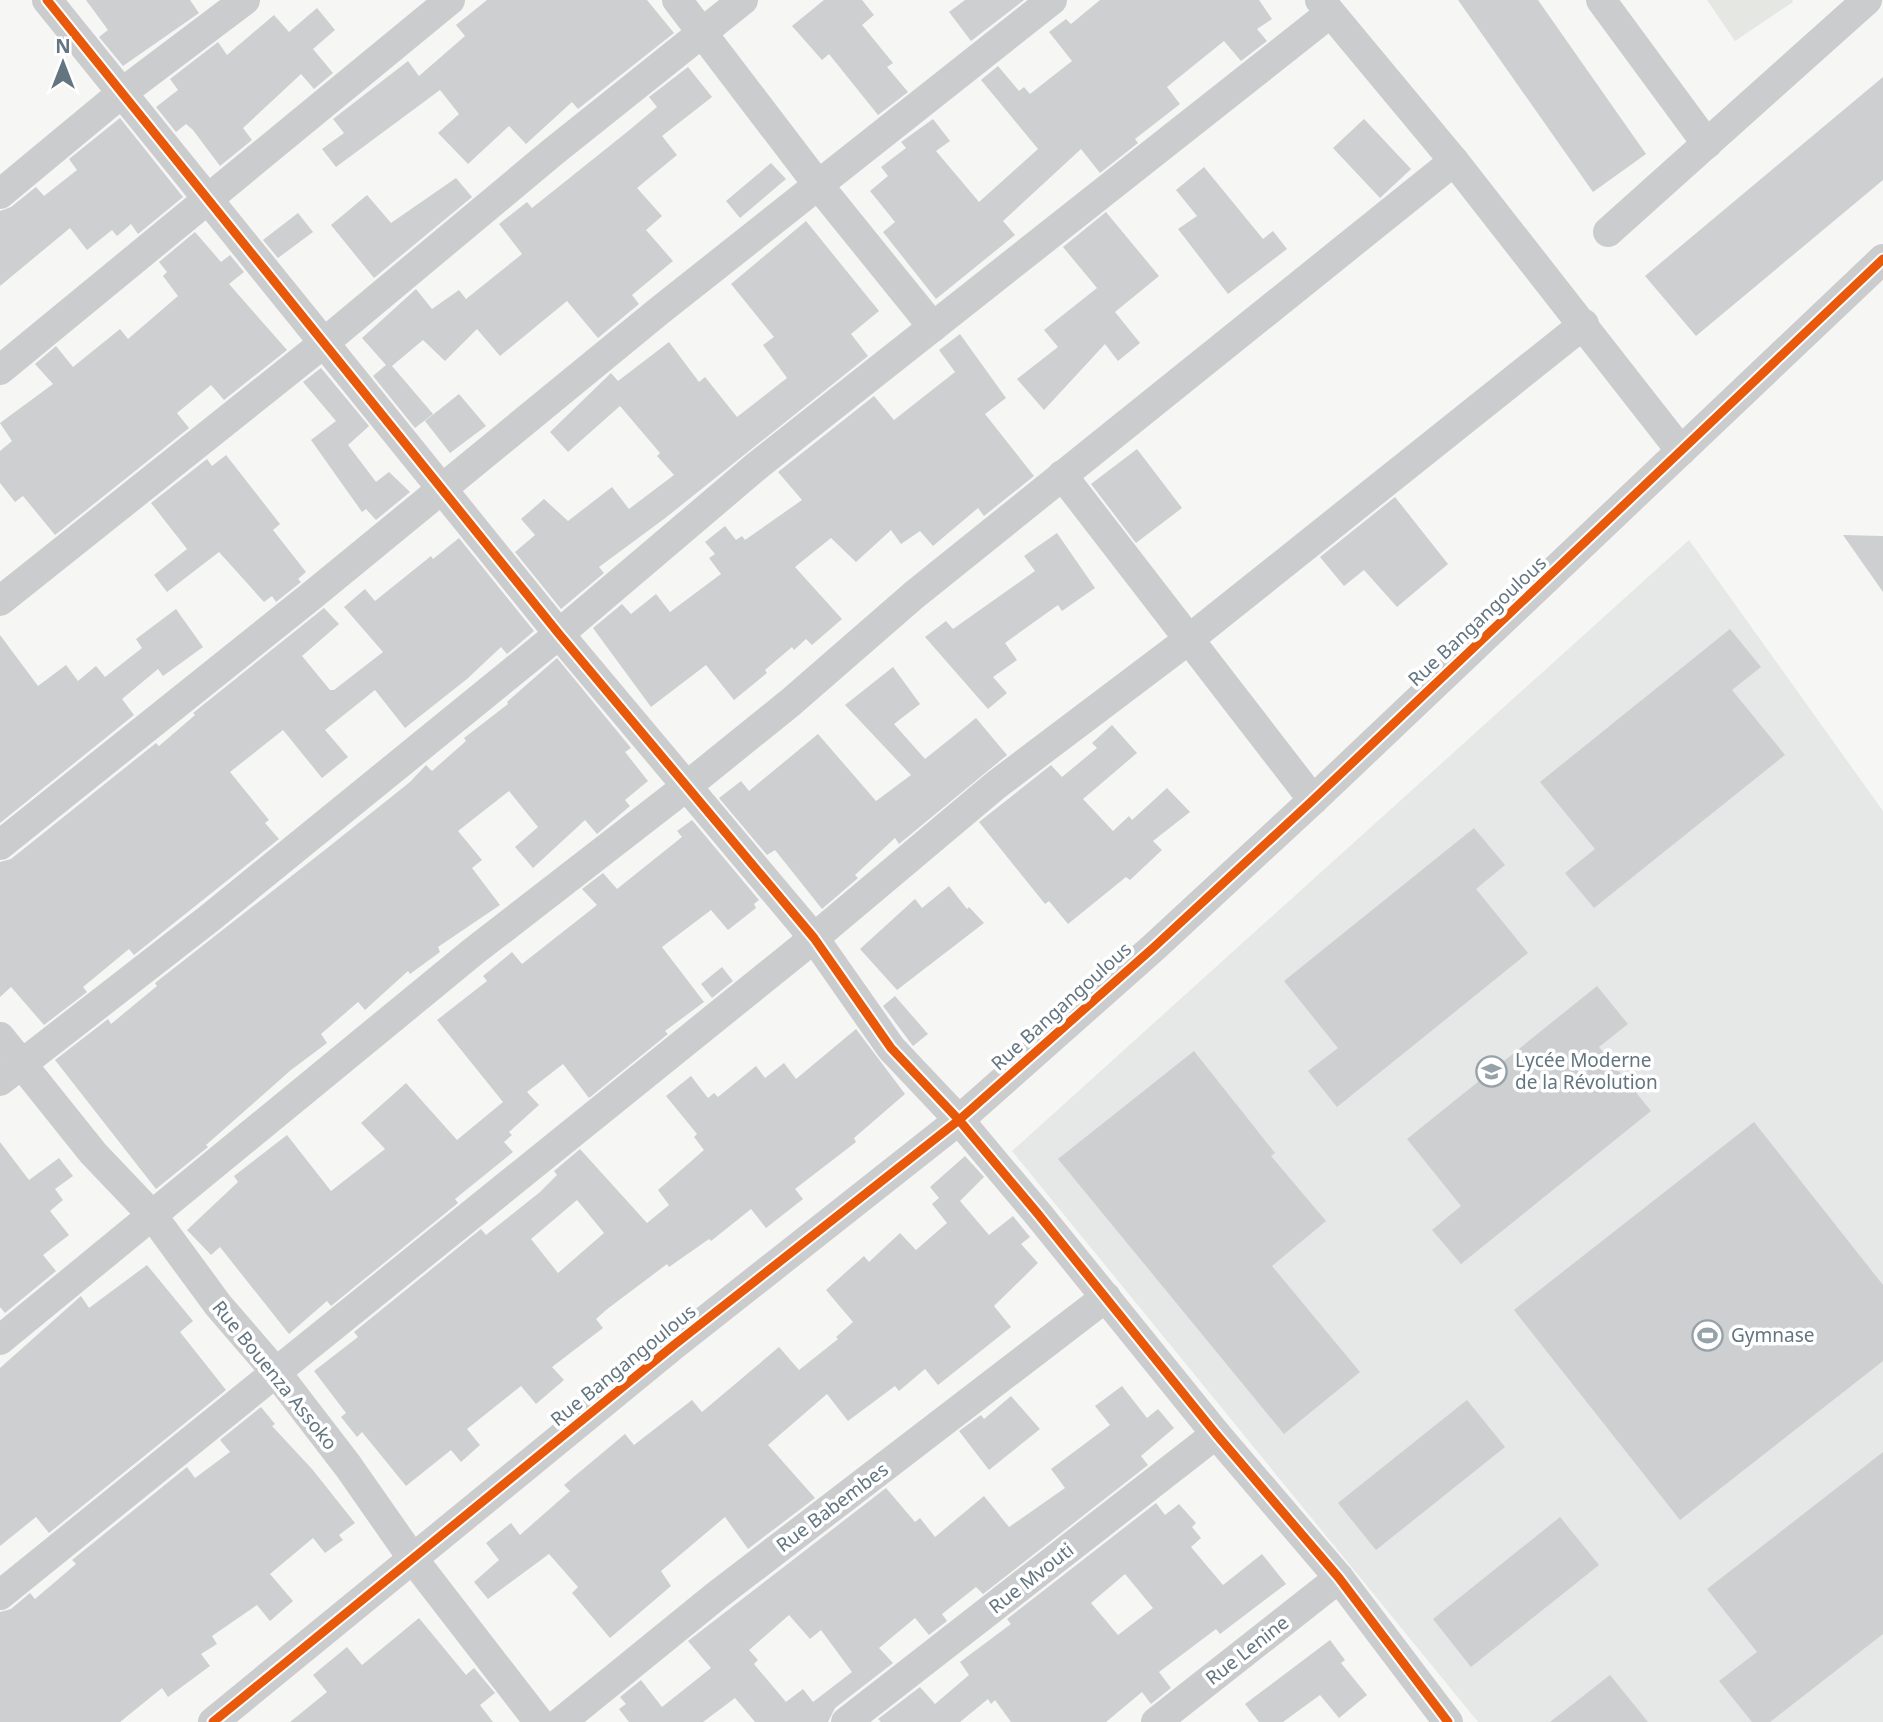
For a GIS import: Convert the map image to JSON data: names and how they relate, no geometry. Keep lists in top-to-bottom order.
{
  "streets": {
    "street": [
      "Rue Bangangoulous",
      "Rue Bouenza Assoko",
      "Rue Babembes",
      "Rue Mvouti",
      "Rue Lenine"
    ]
  },
  "crossings": [
    ["Rue Bangangoulous", "Rue Bouenza Assoko"]
  ],
  "places": {
    "school or university": ["Lycée Moderne de la Révolution"],
    "sports": ["Gymnase"]
  },
  "north": "top"
}
